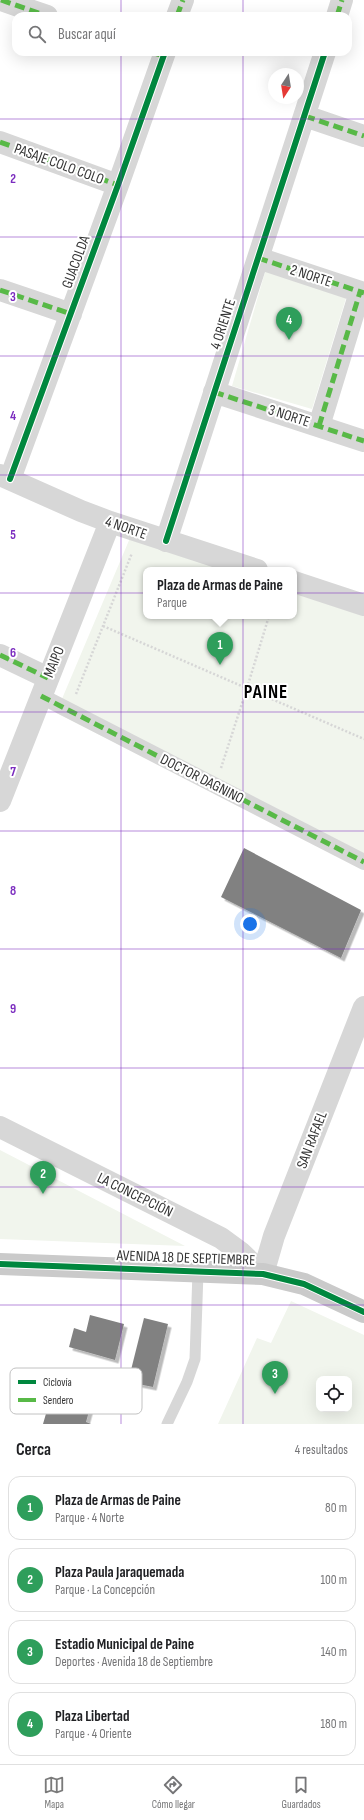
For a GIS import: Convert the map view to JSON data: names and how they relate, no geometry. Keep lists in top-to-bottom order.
{
  "streets": {
    "main road": ["AVENIDA 18 DE SEPTIEMBRE"],
    "street": [
      "PASAJE COLO COLO",
      "GUACOLDA",
      "2 NORTE",
      "4 ORIENTE",
      "3 NORTE",
      "4 NORTE",
      "MAIPO",
      "DOCTOR DAGNINO",
      "SAN RAFAEL",
      "LA CONCEPCIÓN"
    ]
  },
  "crossings": [
    ["PASAJE COLO COLO", "GUACOLDA"],
    ["GUACOLDA", "4 NORTE"],
    ["2 NORTE", "4 ORIENTE"],
    ["4 ORIENTE", "3 NORTE"],
    ["4 ORIENTE", "4 NORTE"],
    ["4 NORTE", "MAIPO"],
    ["MAIPO", "DOCTOR DAGNINO"],
    ["SAN RAFAEL", "LA CONCEPCIÓN"],
    ["SAN RAFAEL", "AVENIDA 18 DE SEPTIEMBRE"],
    ["LA CONCEPCIÓN", "AVENIDA 18 DE SEPTIEMBRE"]
  ],
  "districts": ["PAINE"],
  "legend": ["Ciclovía", "Sendero"],
  "north": "bottom",
  "page": {
    "search": "Buscar aquí",
    "pins": [
      "4",
      "1",
      "2",
      "3"
    ],
    "popup": ["Plaza de Armas de Paine", "Parque"],
    "heading": ["Cerca", "4 resultados"],
    "list": [
      {
        "mark": "1",
        "name": "Plaza de Armas de Paine",
        "note": "Parque · 4 Norte",
        "value": "80 m"
      },
      {
        "mark": "2",
        "name": "Plaza Paula Jaraquemada",
        "note": "Parque · La Concepción",
        "value": "100 m"
      },
      {
        "mark": "3",
        "name": "Estadio Municipal de Paine",
        "note": "Deportes · Avenida 18 de Septiembre",
        "value": "140 m"
      },
      {
        "mark": "4",
        "name": "Plaza Libertad",
        "note": "Parque · 4 Oriente",
        "value": "180 m"
      }
    ],
    "nav": ["Mapa", "Cómo llegar", "Guardados"]
  },
  "grid": {
    "rows": [
      "2",
      "3",
      "4",
      "5",
      "6",
      "7",
      "8",
      "9"
    ]
  }
}
